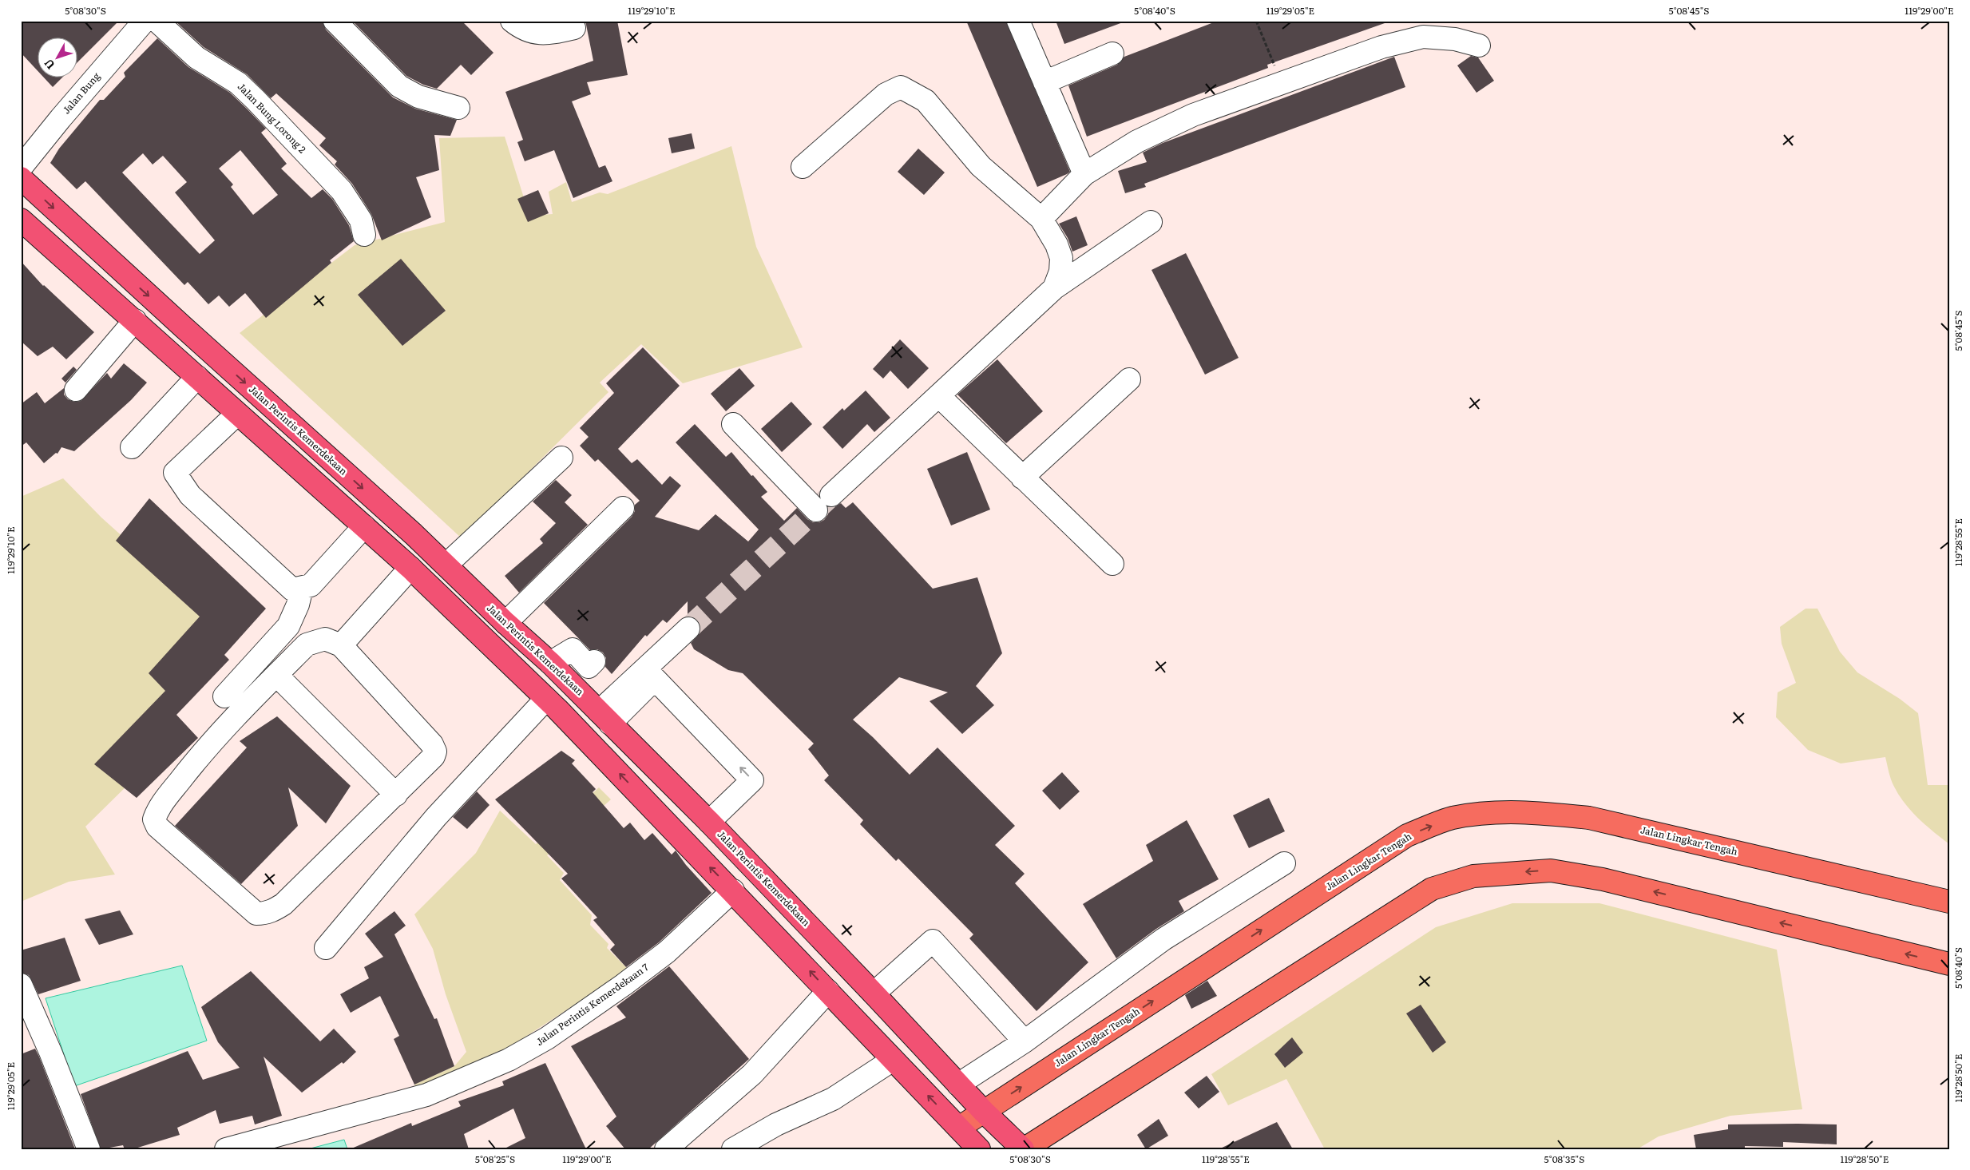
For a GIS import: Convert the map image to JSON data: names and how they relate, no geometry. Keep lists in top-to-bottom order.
{
  "streets": {
    "highway": ["Jalan Perintis Kemerdekaan"],
    "main road": ["Jalan Lingkar Tengah"],
    "street": ["Jalan Bung", "Jalan Bung Lorong 2", "Jalan Perintis Kemerdekaan 7"]
  },
  "crossings": [
    ["Jalan Perintis Kemerdekaan", "Jalan Lingkar Tengah"]
  ],
  "north": "bottom left",
  "coordinates": [
    "5°08'30\"S",
    "119°29'10\"E",
    "5°08'40\"S",
    "119°29'05\"E",
    "5°08'45\"S",
    "119°29'00\"E",
    "119°28'55\"E",
    "119°28'50\"E",
    "5°08'25\"S",
    "5°08'35\"S"
  ]
}
